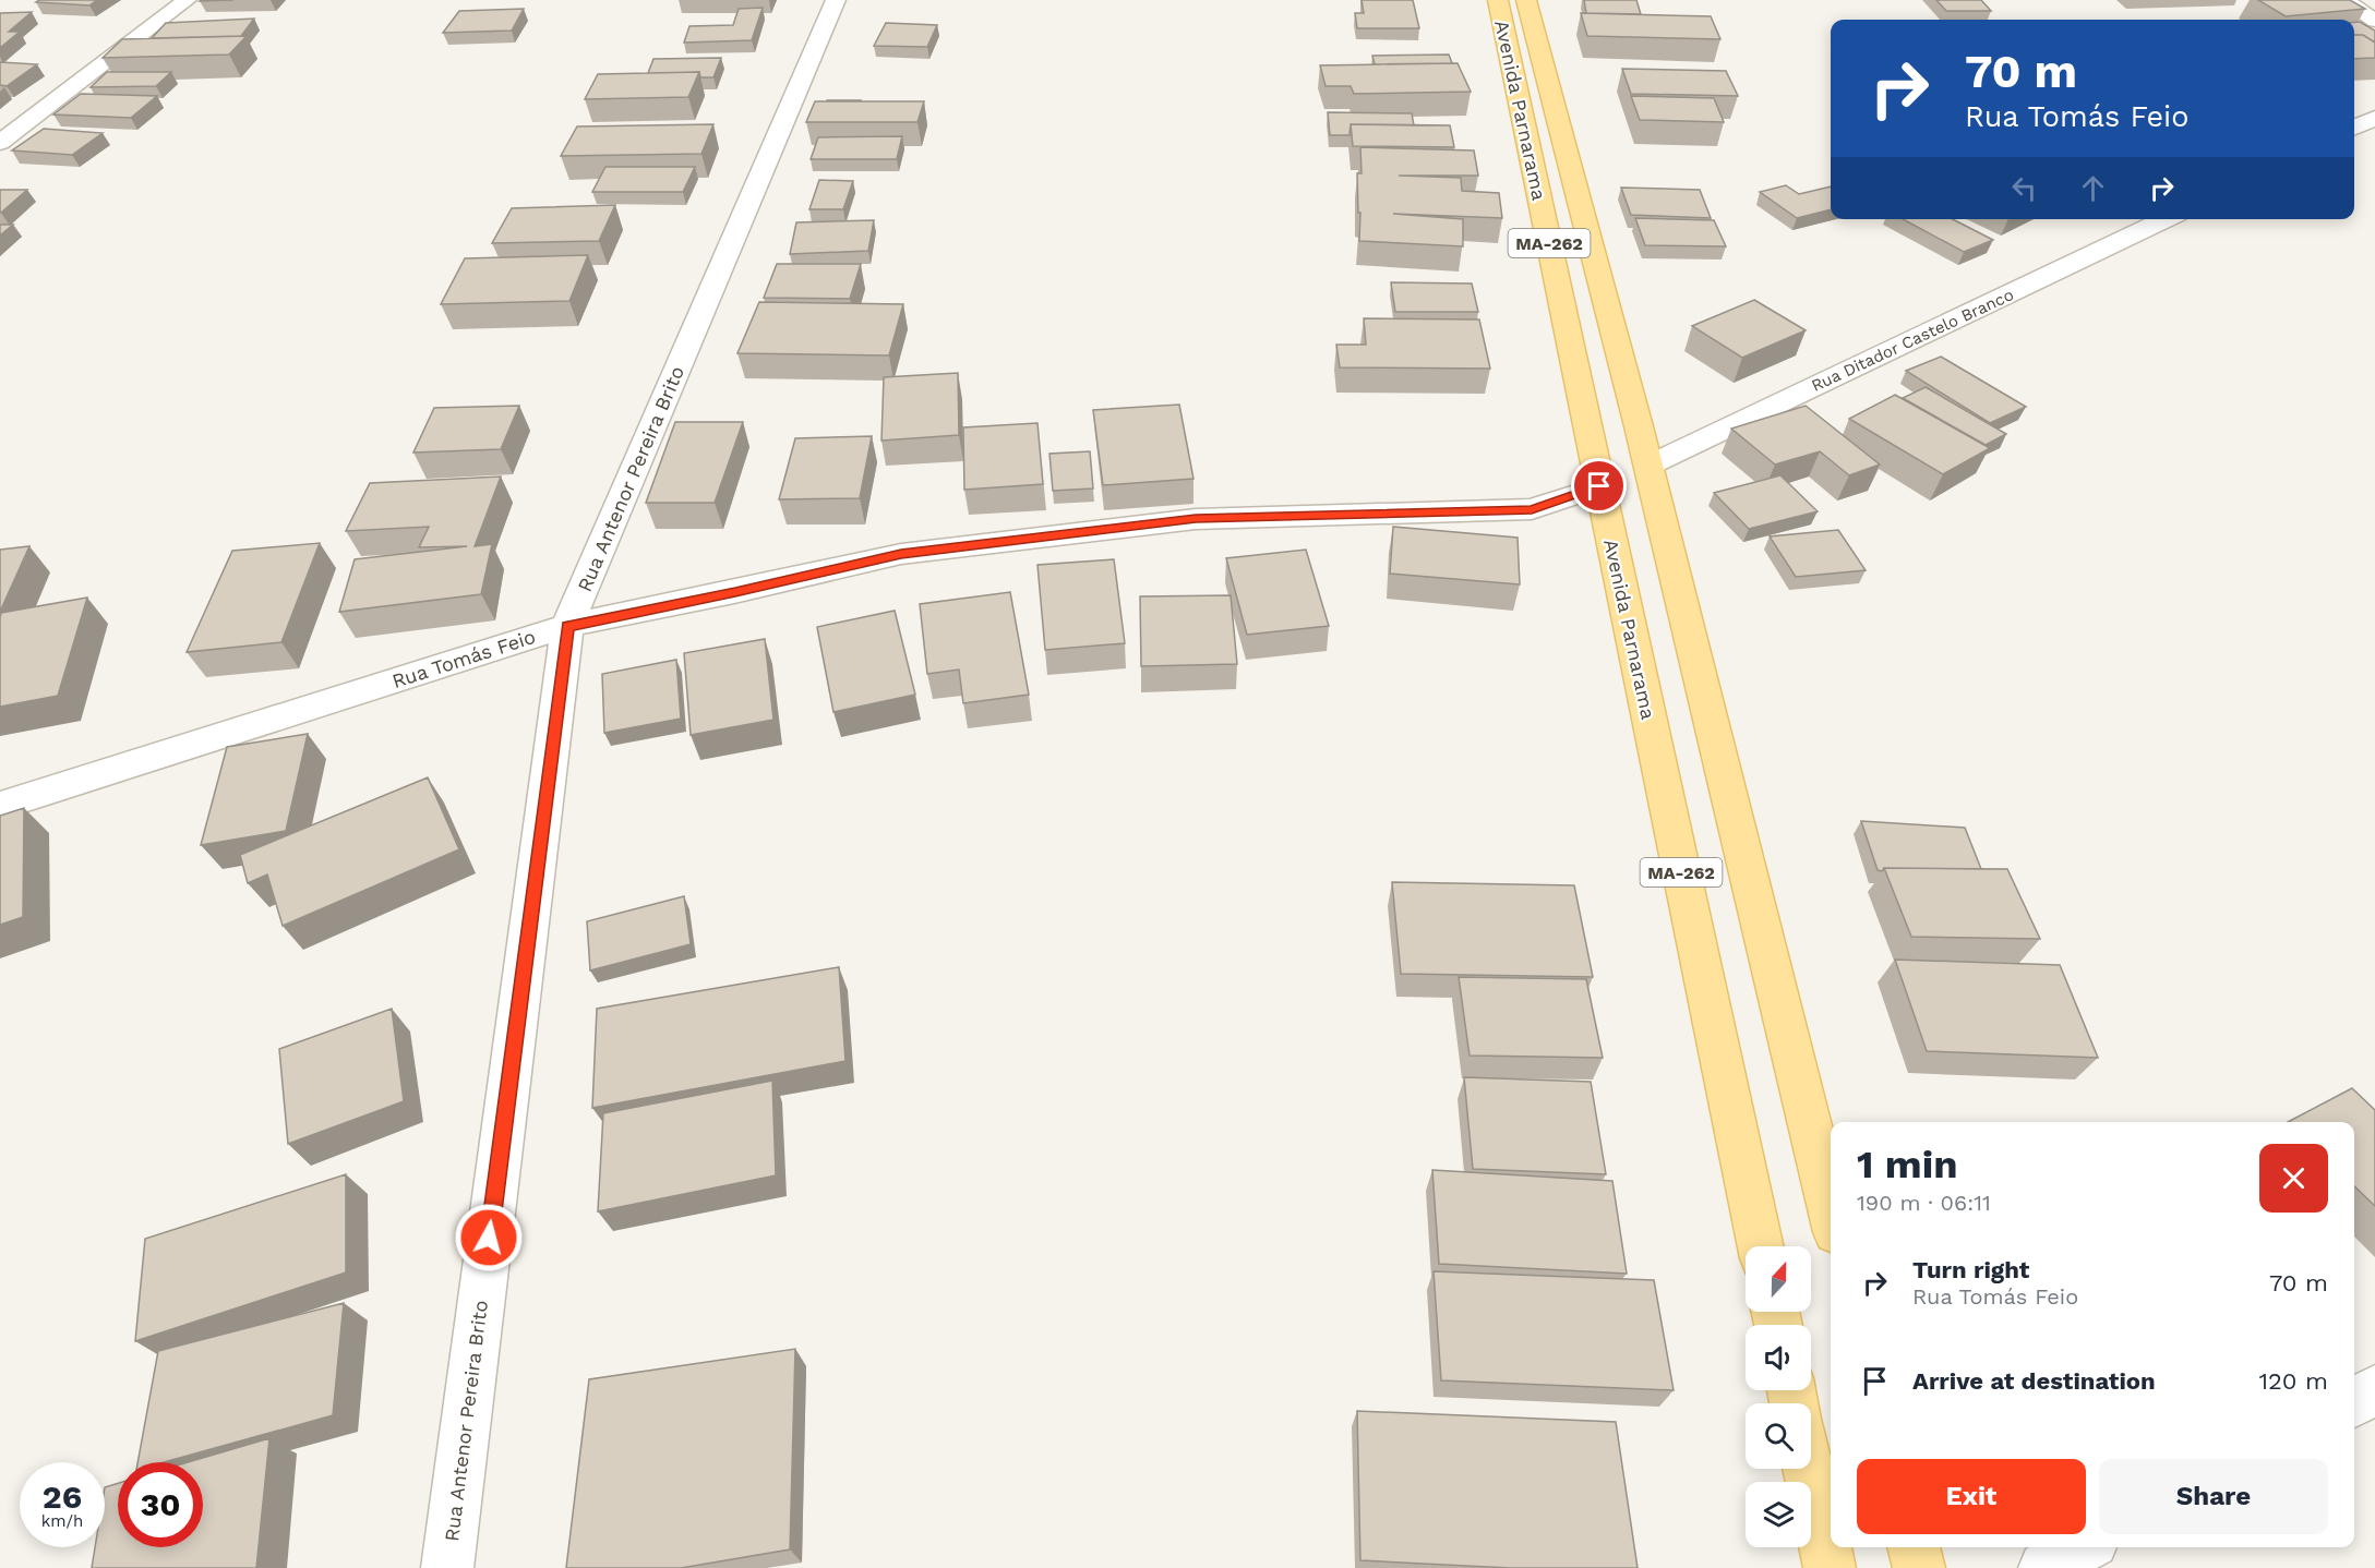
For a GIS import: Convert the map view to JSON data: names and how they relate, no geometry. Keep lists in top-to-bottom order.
{
  "streets": {
    "main road": ["Avenida Parnarama", "MA-262"],
    "street": ["Rua Ditador Castelo Branco", "Rua Antenor Pereira Brito", "Rua Tomás Feio"]
  },
  "crossings": [
    ["Avenida Parnarama", "Rua Ditador Castelo Branco"],
    ["Avenida Parnarama", "Rua Tomás Feio"],
    ["Rua Antenor Pereira Brito", "Rua Tomás Feio"]
  ],
  "north": "top",
  "page": {
    "turn": ["70 m", "Rua Tomás Feio"],
    "heading": ["1 min", "190 m · 06:11"],
    "list": [
      {
        "name": "Turn right",
        "note": "Rua Tomás Feio",
        "value": "70 m"
      },
      {
        "name": "Arrive at destination",
        "value": "120 m"
      }
    ],
    "buttons": ["Exit", "Share"],
    "speed": "26 km/h",
    "limit": "30"
  }
}
